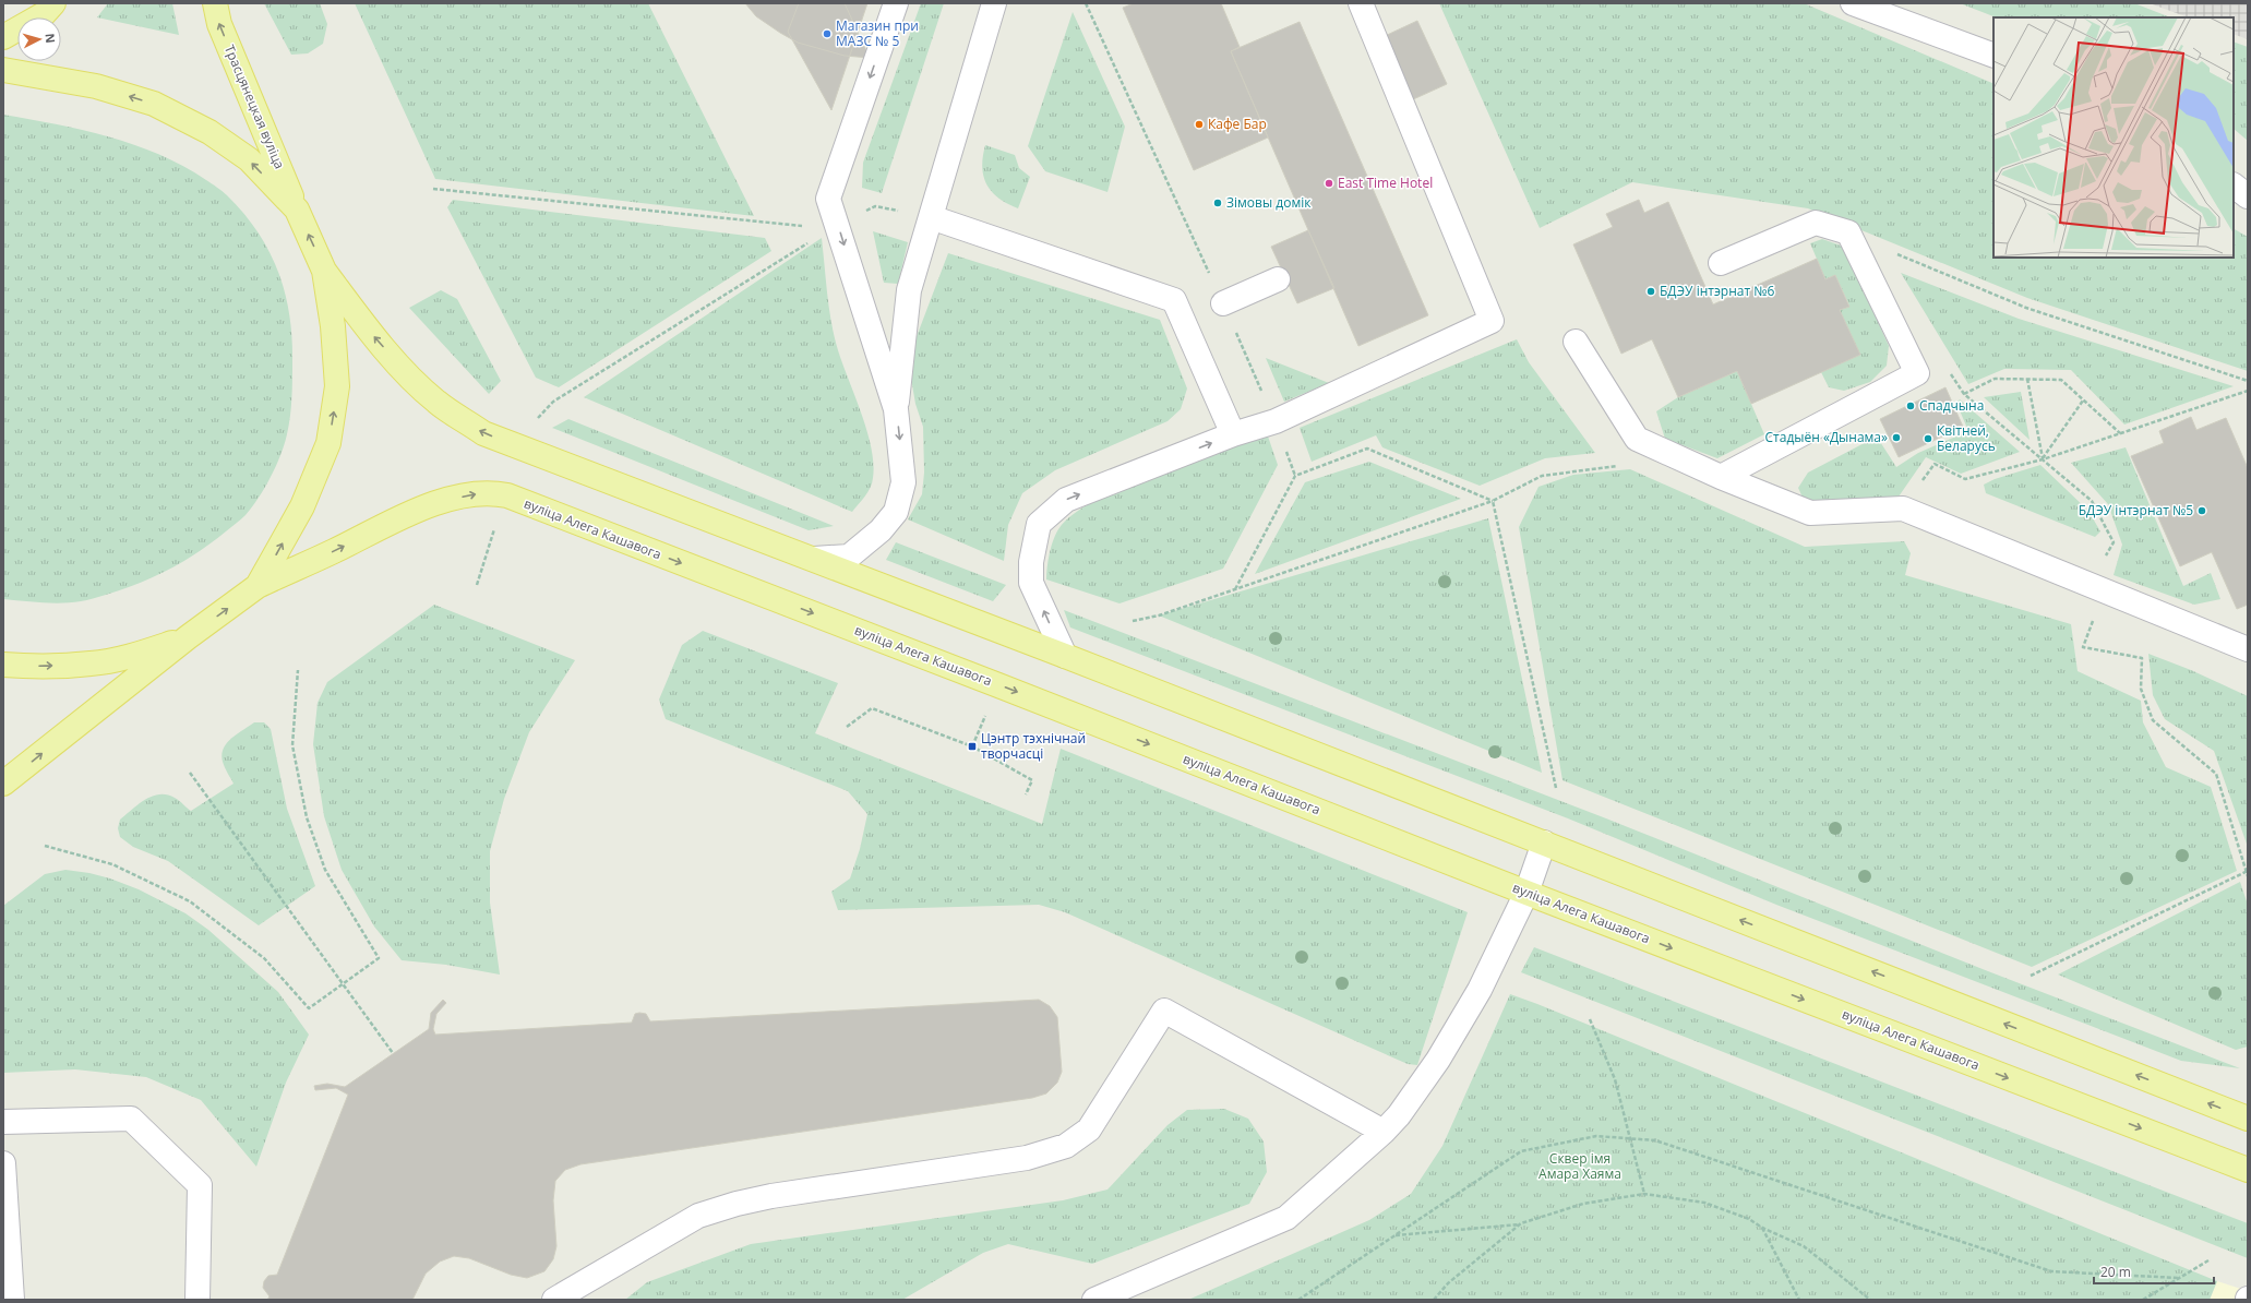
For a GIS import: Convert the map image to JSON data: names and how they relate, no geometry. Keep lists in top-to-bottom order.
{
  "streets": {
    "main road": ["Трасцянецкая вуліца", "вуліца Алега Кашавога"]
  },
  "one_way": ["Трасцянецкая вуліца"],
  "parks": ["Сквер імя Амара Хаяма"],
  "places": {
    "other": [
      "Магазин при МАЗС № 5",
      "Кафе Бар",
      "East Time Hotel",
      "Зімовы домік",
      "БДЭУ інтэрнат №6",
      "Спадчына",
      "Стадыён «Дынама»",
      "Квітней, Беларусь",
      "БДЭУ інтэрнат №5"
    ],
    "transit": ["Цэнтр тэхнічнай творчасці"]
  },
  "scale_bar": "20 m",
  "north": "right"
}
